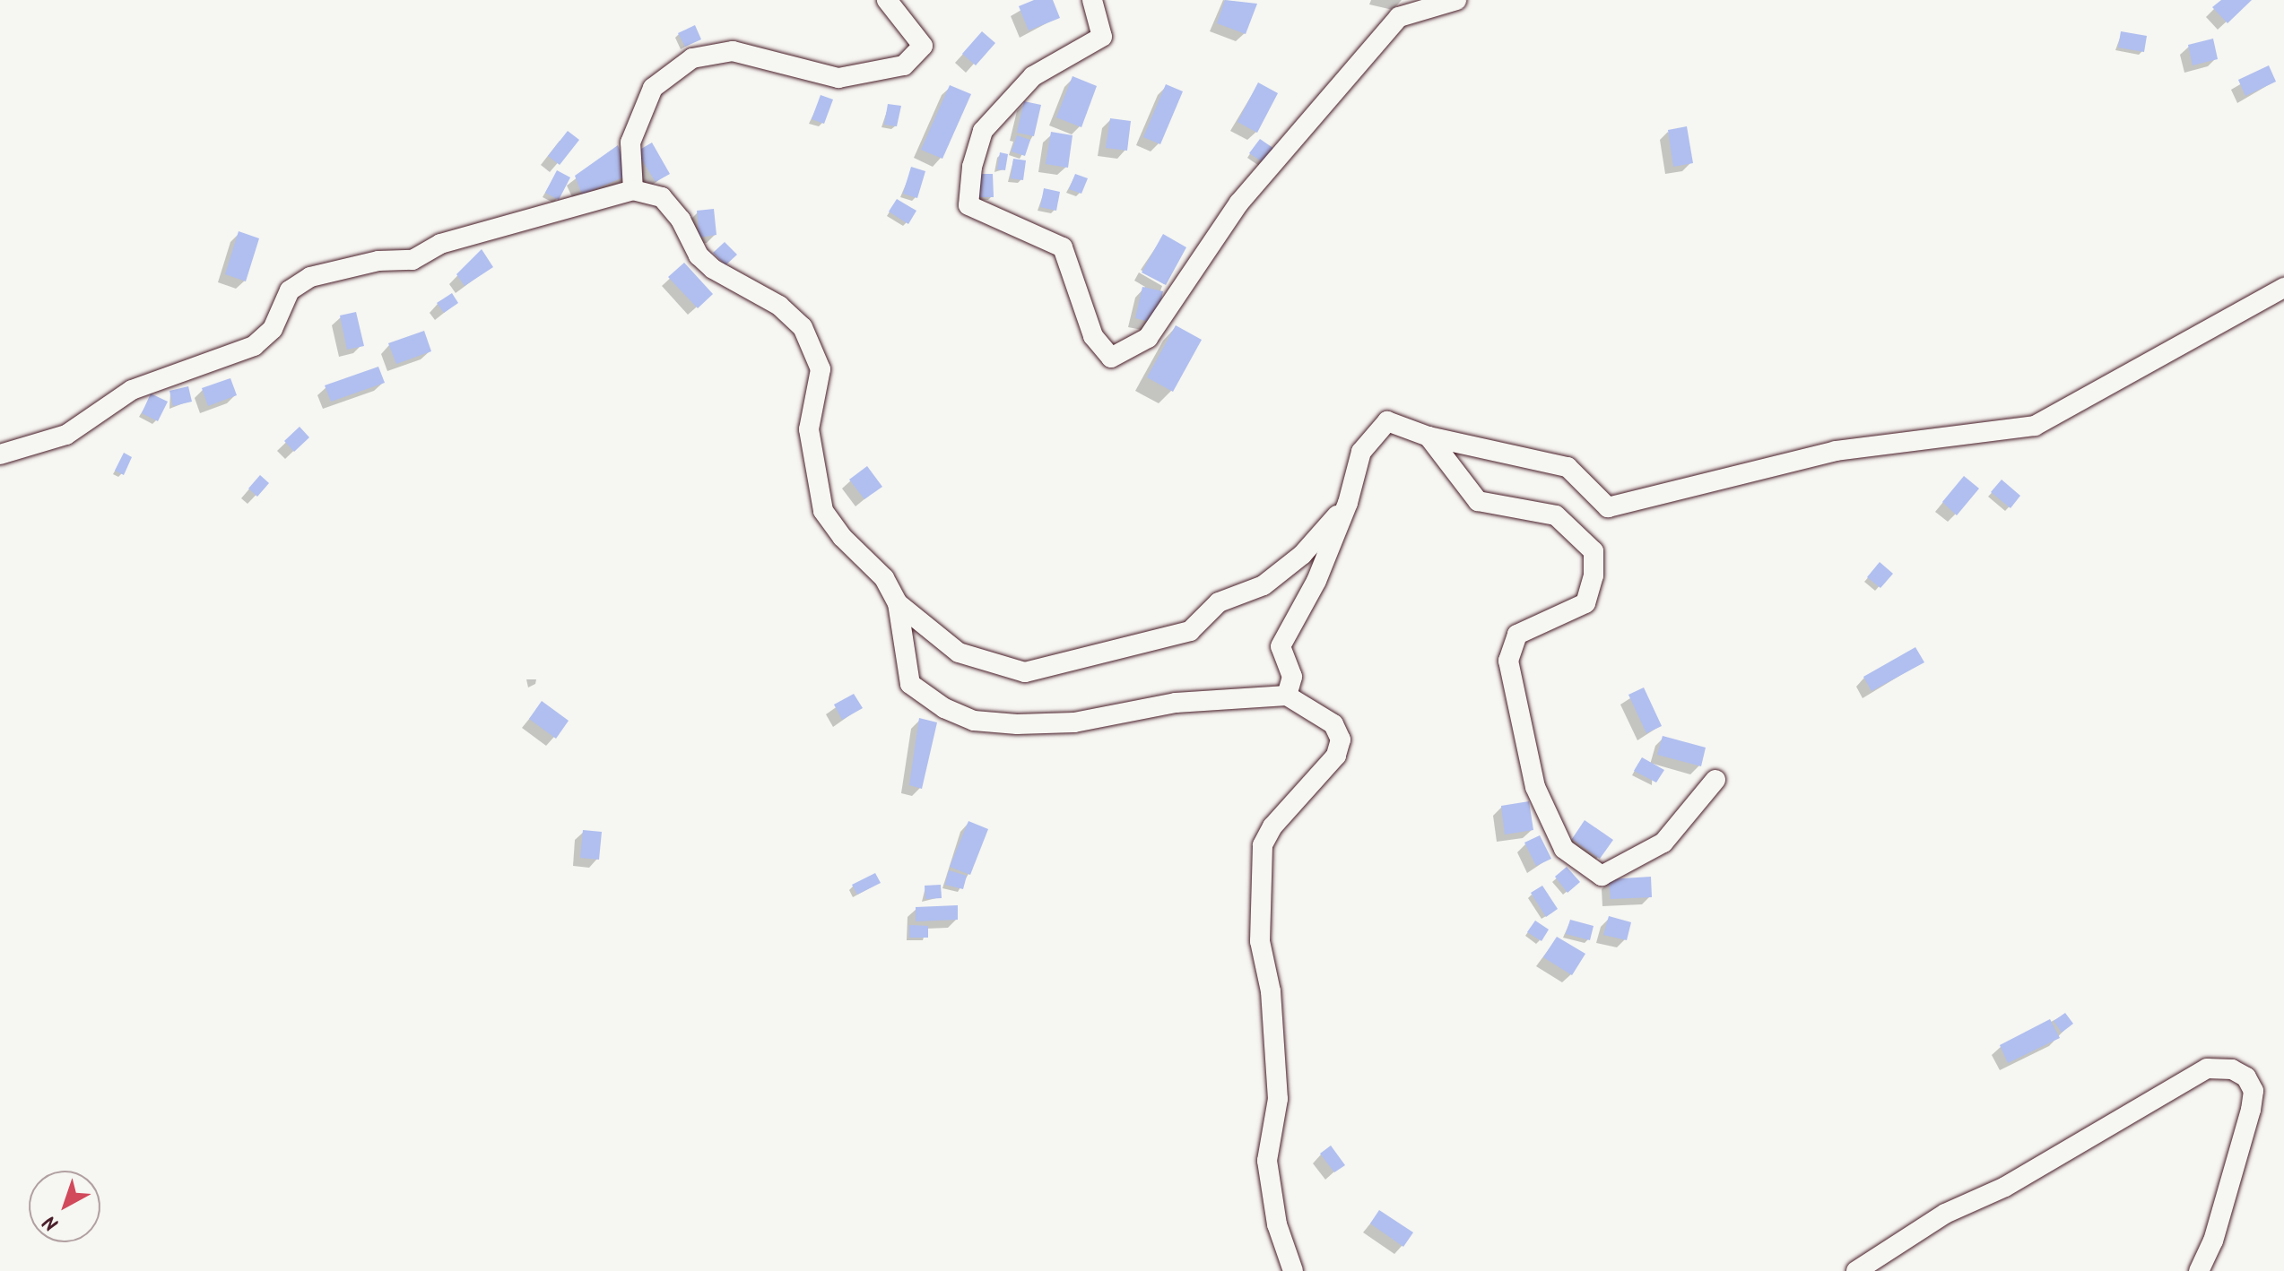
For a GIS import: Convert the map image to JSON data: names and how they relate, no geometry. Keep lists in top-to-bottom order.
{
  "north": "bottom left"
}
